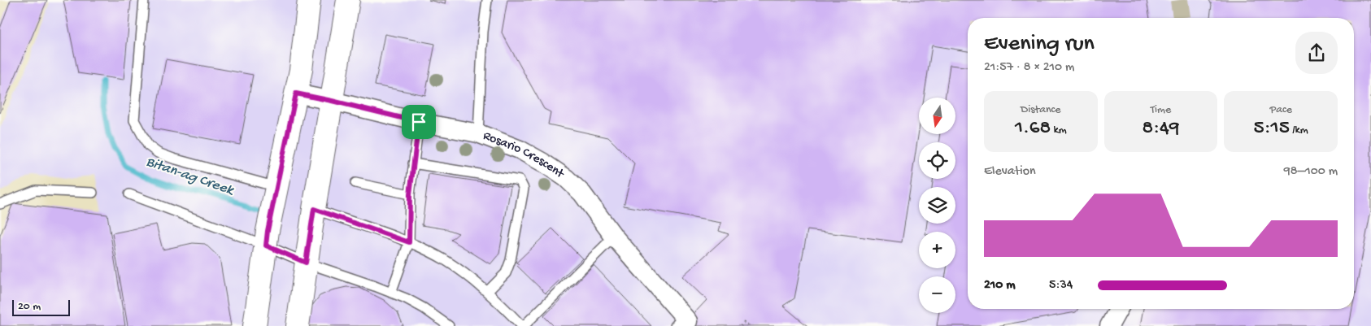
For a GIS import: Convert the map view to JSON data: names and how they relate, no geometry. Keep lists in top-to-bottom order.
{
  "streets": {
    "street": ["Rosario Crescent"]
  },
  "water": ["Bitan-ag Creek"],
  "scale_bar": "20 m",
  "north": "bottom",
  "page": {
    "heading": ["Evening run", "21:57 · 8 × 210 m"],
    "stats": [
      ["Distance", "1.68 km"],
      ["Time", "8:49"],
      ["Pace", "5:15 /km"]
    ],
    "map_buttons": ["+", "−"],
    "chart": ["Elevation", "98–100 m"],
    "list": [
      {
        "name": "210 m",
        "note": "5:34"
      }
    ],
    "scale": "20 m"
  }
}
